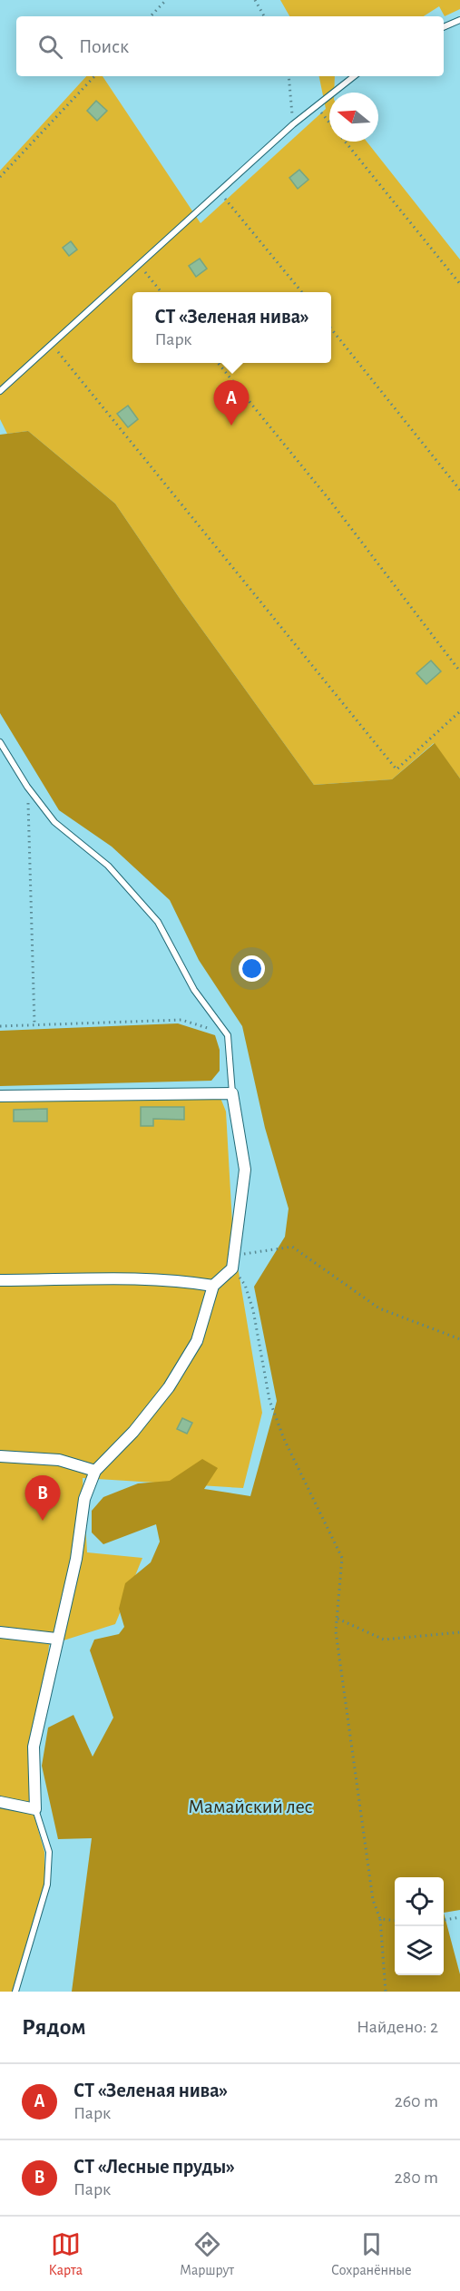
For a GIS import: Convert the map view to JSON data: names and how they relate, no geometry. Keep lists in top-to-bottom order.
{
  "parks": ["Мамайский лес"],
  "north": "left",
  "page": {
    "search": "Поиск",
    "popup": ["СТ «Зеленая нива»", "Парк"],
    "pins": ["A", "B"],
    "heading": ["Рядом", "Найдено: 2"],
    "list": [
      {
        "mark": "A",
        "name": "СТ «Зеленая нива»",
        "note": "Парк",
        "value": "260 m"
      },
      {
        "mark": "B",
        "name": "СТ «Лесные пруды»",
        "note": "Парк",
        "value": "280 m"
      }
    ],
    "nav": ["Карта", "Маршрут", "Сохранённые"]
  }
}
